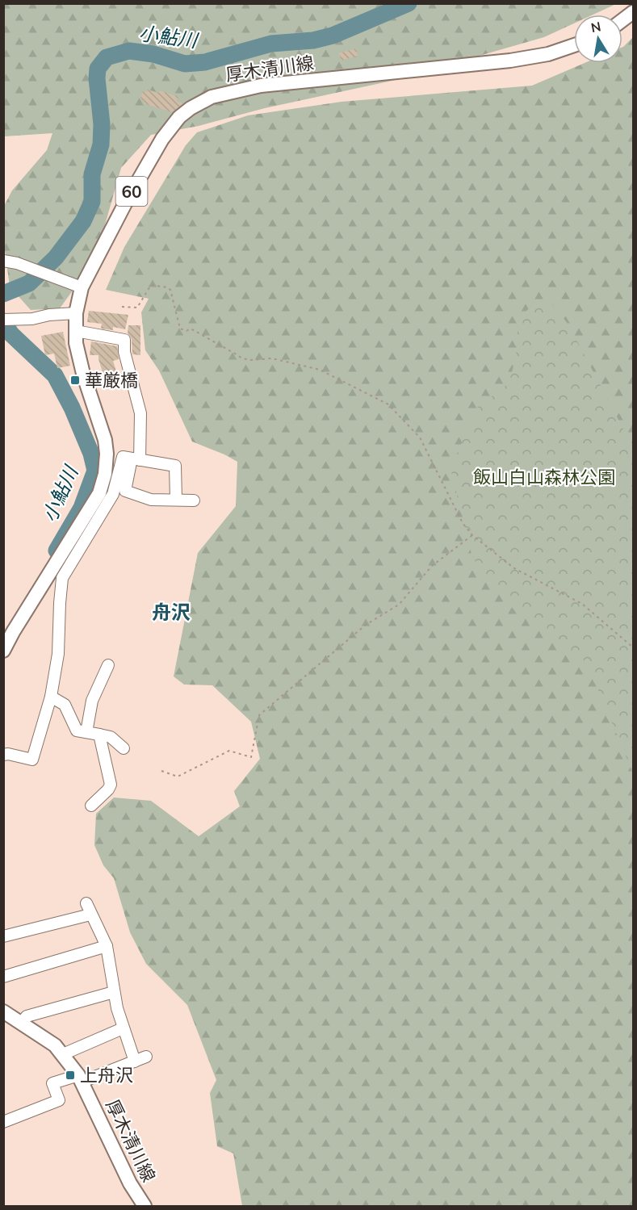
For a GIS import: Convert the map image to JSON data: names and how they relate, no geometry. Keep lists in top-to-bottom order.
{
  "streets": {
    "main road": ["厚木清川線", "60"]
  },
  "districts": ["舟沢"],
  "water": ["小鮎川"],
  "parks": ["飯山白山森林公園"],
  "places": {
    "transit": ["華厳橋", "上舟沢"]
  },
  "north": "top"
}
